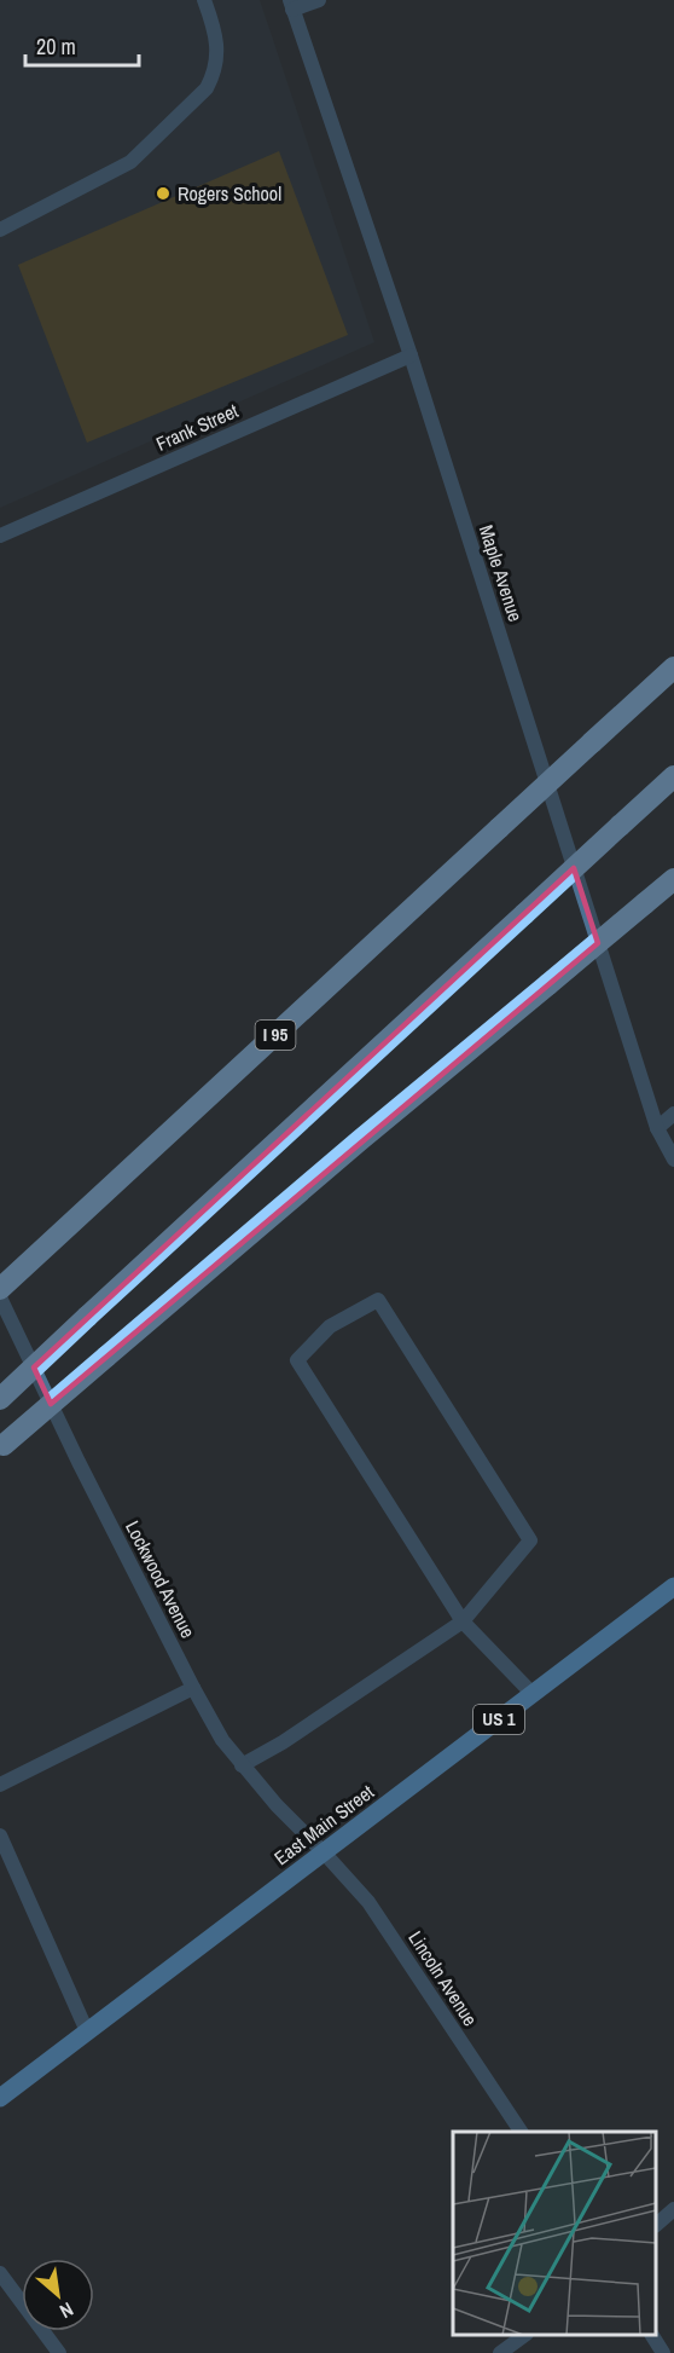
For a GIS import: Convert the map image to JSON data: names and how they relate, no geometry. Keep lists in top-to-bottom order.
{
  "streets": {
    "highway": ["I 95"],
    "main road": ["US 1", "East Main Street"],
    "street": [
      "Frank Street",
      "Maple Avenue",
      "Lockwood Avenue",
      "Lincoln Avenue"
    ]
  },
  "crossings": [
    ["Frank Street", "Maple Avenue"],
    ["Lockwood Avenue", "East Main Street"],
    ["Lockwood Avenue", "Lincoln Avenue"],
    ["East Main Street", "Lincoln Avenue"]
  ],
  "places": ["Rogers School"],
  "scale_bar": "20 m",
  "north": "bottom right"
}
